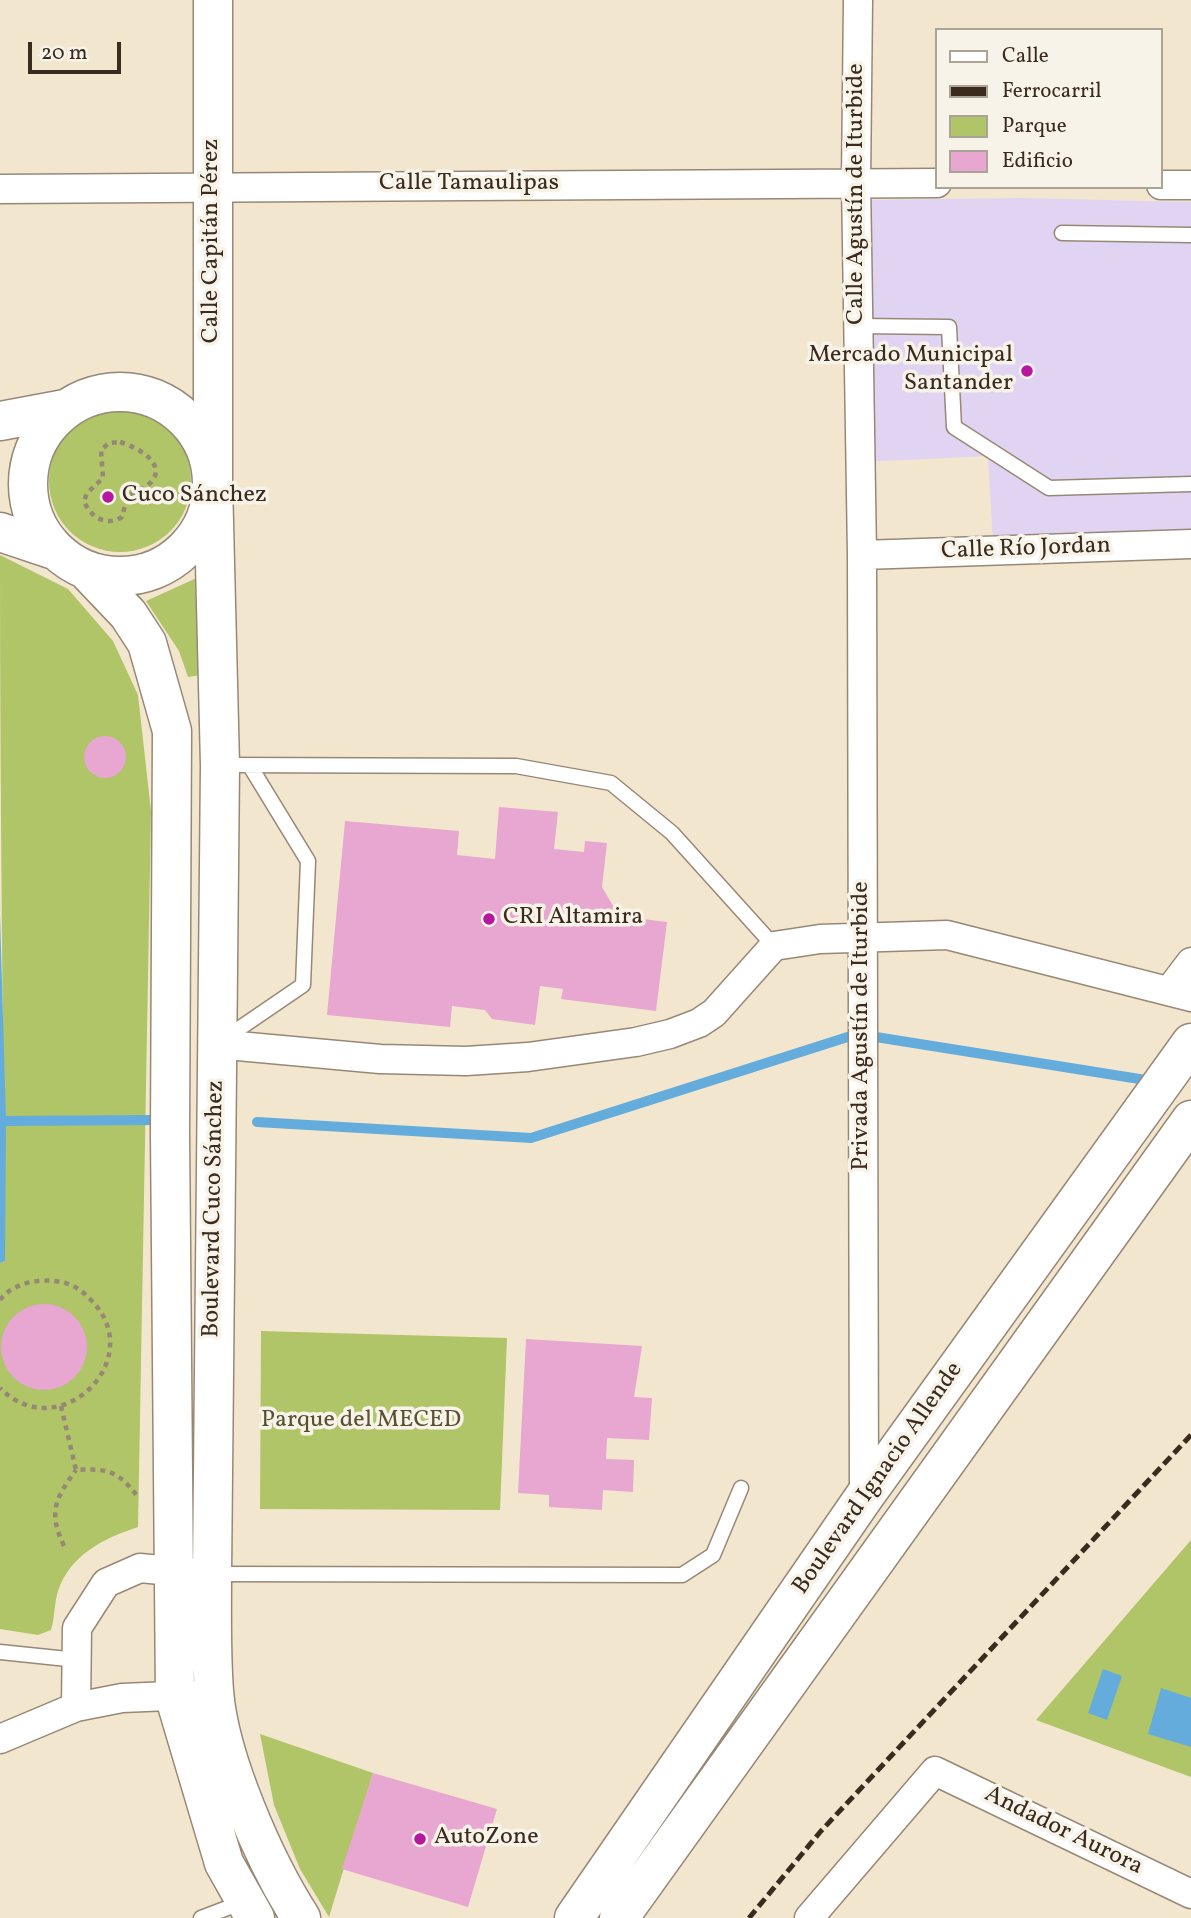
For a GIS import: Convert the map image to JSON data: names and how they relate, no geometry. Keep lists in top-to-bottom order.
{
  "streets": {
    "street": [
      "Calle Tamaulipas",
      "Calle Agustín de Iturbide",
      "Calle Capitán Pérez",
      "Calle Río Jordan",
      "Privada Agustín de Iturbide",
      "Boulevard Cuco Sánchez",
      "Boulevard Ignacio Allende",
      "Andador Aurora"
    ]
  },
  "crossings": [
    ["Calle Tamaulipas", "Calle Agustín de Iturbide"],
    ["Calle Tamaulipas", "Calle Capitán Pérez"],
    ["Calle Agustín de Iturbide", "Calle Río Jordan"],
    ["Calle Agustín de Iturbide", "Privada Agustín de Iturbide"],
    ["Calle Capitán Pérez", "Boulevard Cuco Sánchez"],
    ["Calle Río Jordan", "Privada Agustín de Iturbide"],
    ["Privada Agustín de Iturbide", "Boulevard Ignacio Allende"]
  ],
  "parks": ["Parque del MECED"],
  "places": [
    "Mercado Municipal Santander",
    "Cuco Sánchez",
    "CRI Altamira",
    "AutoZone"
  ],
  "legend": [
    "Calle",
    "Ferrocarril",
    "Parque",
    "Edificio"
  ],
  "scale_bar": "20 m"
}
